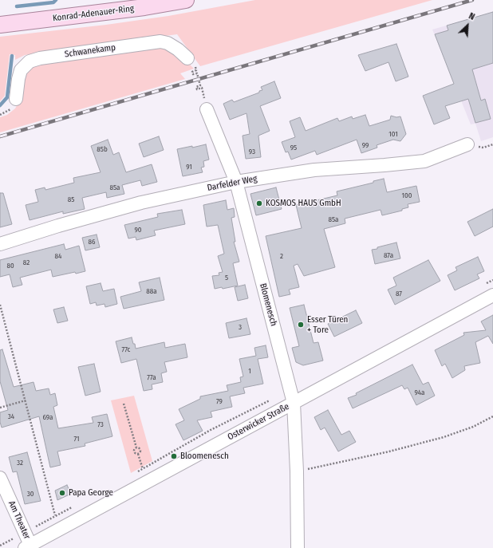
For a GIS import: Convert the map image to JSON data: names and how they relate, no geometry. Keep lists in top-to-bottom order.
{
  "streets": {
    "main road": ["Konrad-Adenauer-Ring"],
    "street": [
      "Schwanekamp",
      "Darfelder Weg",
      "Blomenesch",
      "Osterwicker Straße",
      "Am Theater"
    ]
  },
  "crossings": [
    ["Darfelder Weg", "Blomenesch"],
    ["Blomenesch", "Osterwicker Straße"],
    ["Osterwicker Straße", "Am Theater"]
  ],
  "places": [
    "KOSMOS HAUS GmbH",
    "Esser Türen + Tore",
    "Bloomenesch",
    "Papa George"
  ],
  "house_numbers": [
    "101",
    "99",
    "95",
    "85b",
    "93",
    "91",
    "85a",
    "100",
    "85",
    "85a",
    "90",
    "86",
    "87a",
    "84",
    "2",
    "82",
    "80",
    "5",
    "88a",
    "87",
    "3",
    "77c",
    "1",
    "77a",
    "94a",
    "79",
    "34",
    "69a",
    "73",
    "71",
    "32",
    "30"
  ],
  "north": "top right"
}
